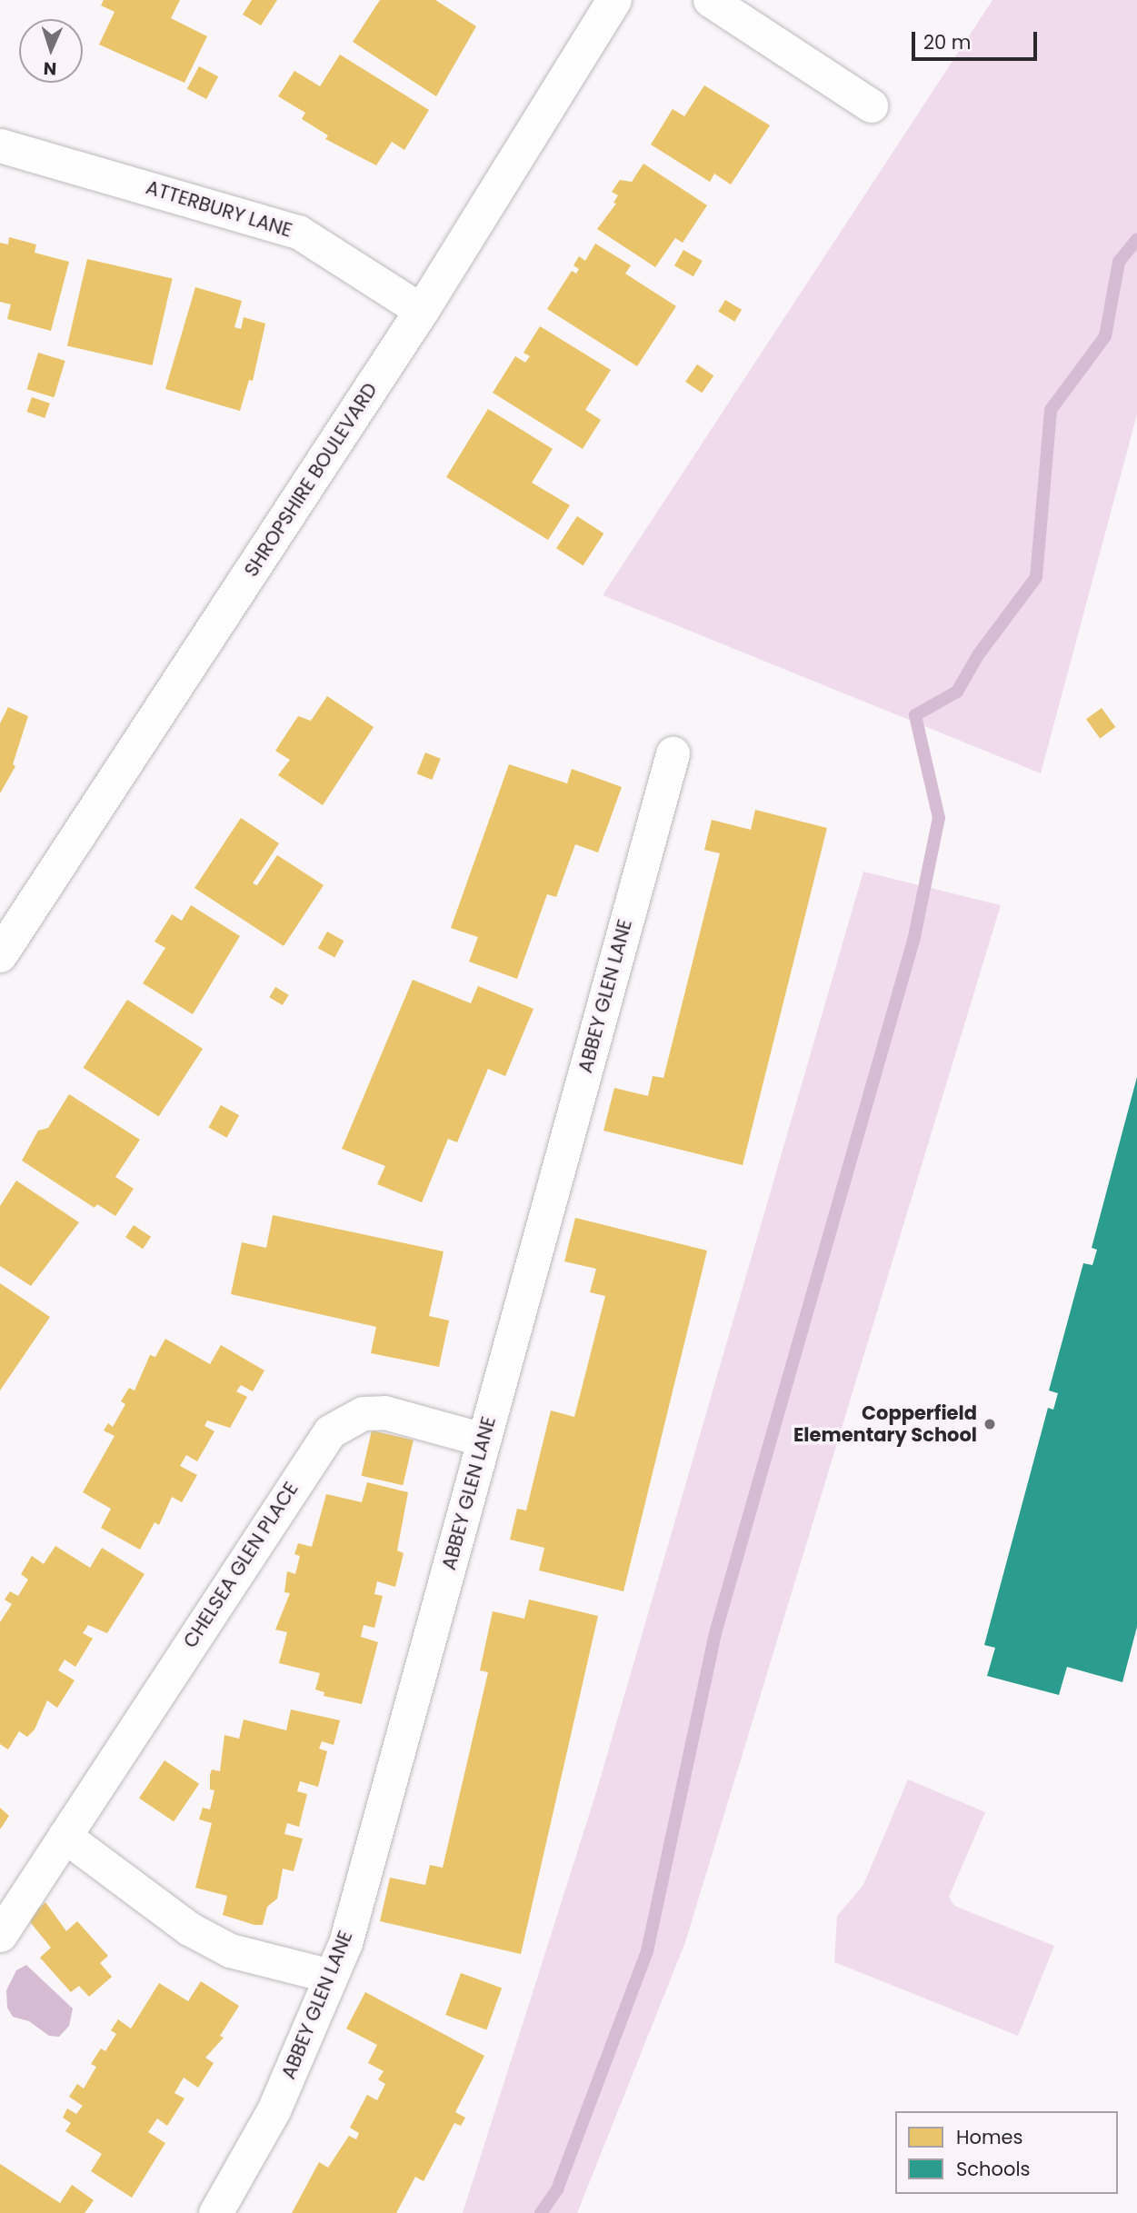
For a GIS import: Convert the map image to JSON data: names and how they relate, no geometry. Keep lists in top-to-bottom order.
{
  "streets": {
    "street": [
      "ATTERBURY LANE",
      "SHROPSHIRE BOULEVARD",
      "ABBEY GLEN LANE",
      "CHELSEA GLEN PLACE"
    ]
  },
  "crossings": [
    ["ATTERBURY LANE", "SHROPSHIRE BOULEVARD"],
    ["ABBEY GLEN LANE", "CHELSEA GLEN PLACE"]
  ],
  "places": ["Copperfield Elementary School"],
  "legend": ["Homes", "Schools"],
  "scale_bar": "20 m",
  "north": "bottom"
}
